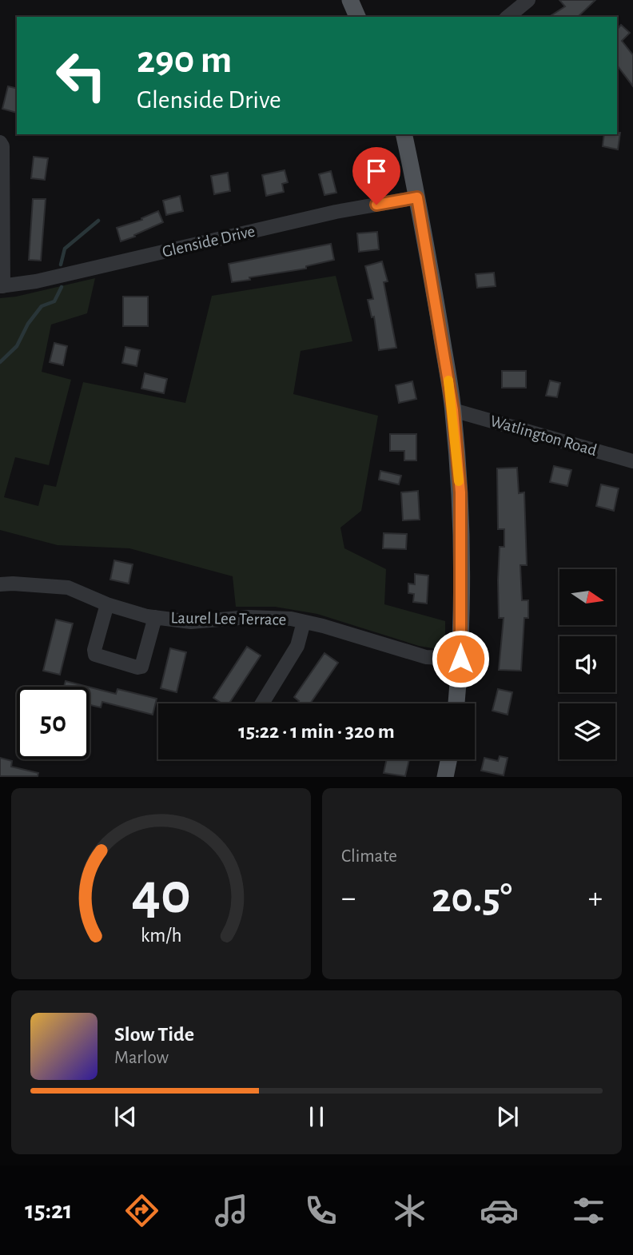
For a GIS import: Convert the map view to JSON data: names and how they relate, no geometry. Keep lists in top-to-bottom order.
{
  "streets": {
    "street": ["Glenside Drive", "Watlington Road", "Laurel Lee Terrace"]
  },
  "north": "right",
  "page": {
    "turn": ["290 m", "Glenside Drive"],
    "limit": "50",
    "trip": "15:22 · 1 min · 320 m",
    "tile": "Climate",
    "heat": ["−", "20.5°", "+"],
    "song": ["Slow Tide", "Marlow"],
    "tabs": "15:21",
    "gauge": ["40", "km/h"]
  }
}
